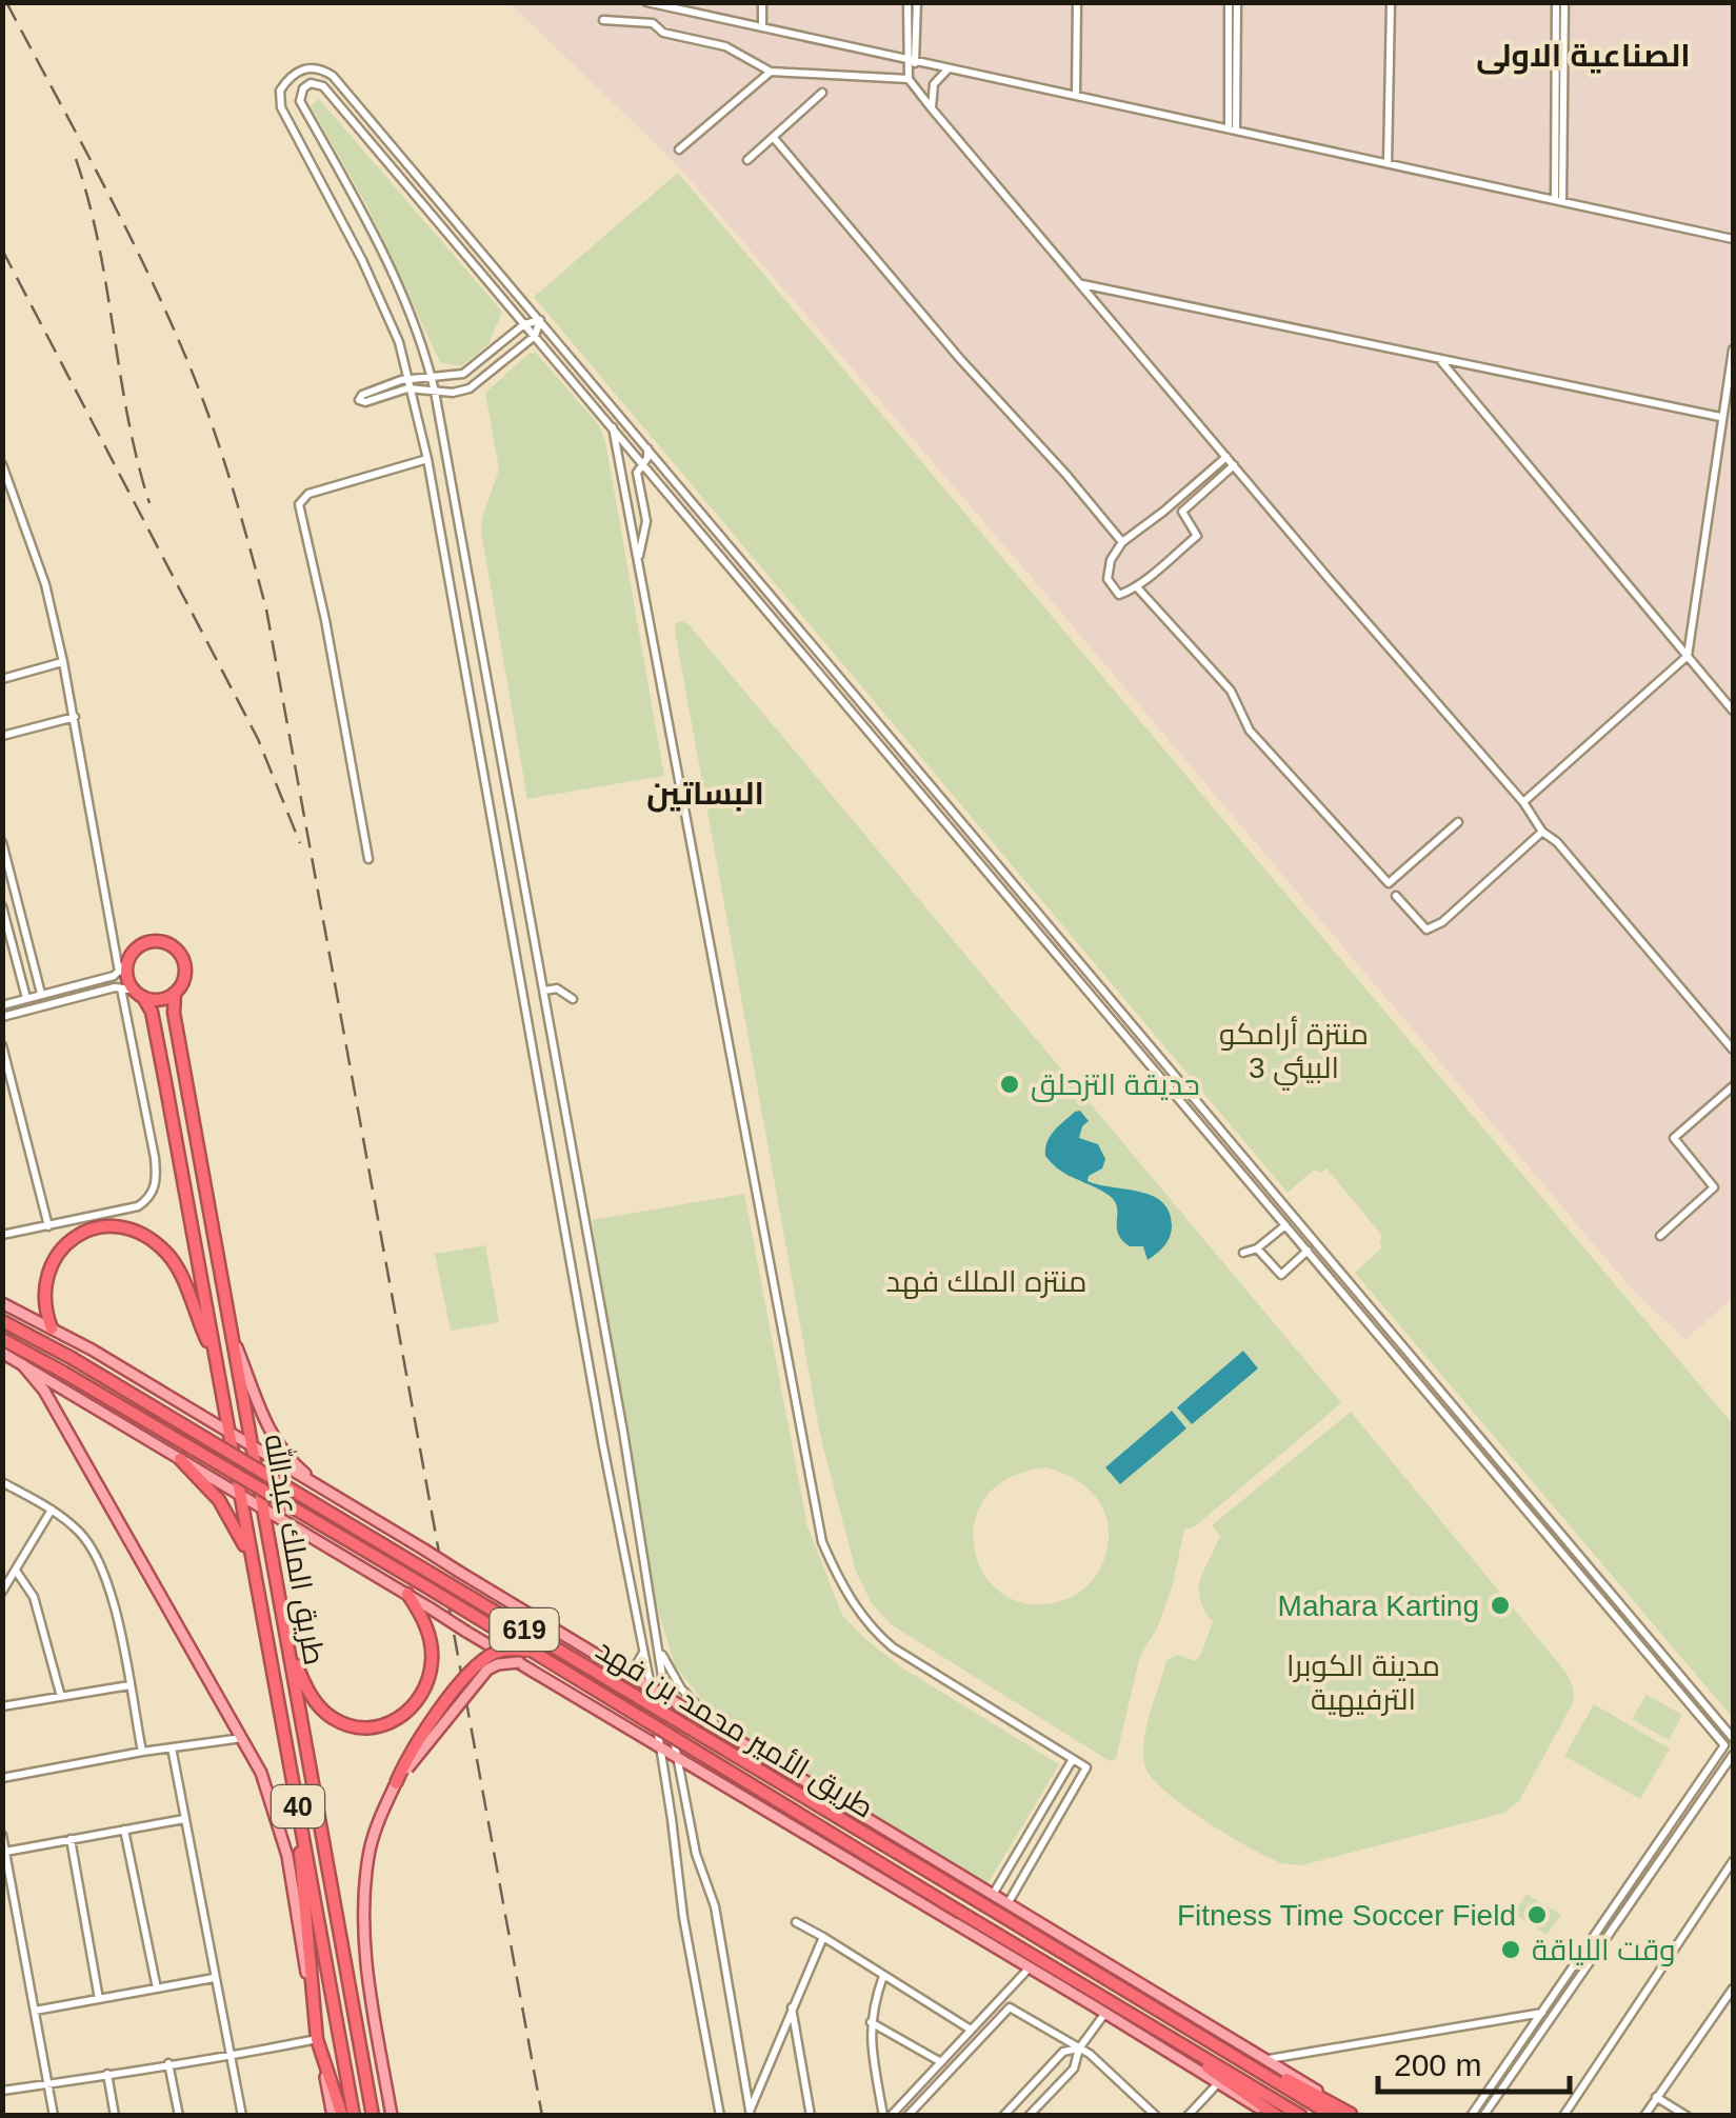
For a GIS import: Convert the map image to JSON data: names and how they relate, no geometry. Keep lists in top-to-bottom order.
{
  "streets": {
    "highway": [
      "طريق الملك عبدالله",
      "619",
      "طريق الأمير محمد بن فهد",
      "40"
    ]
  },
  "districts": ["الصناعية الاولى", "البساتين"],
  "parks": ["منتزة أرامكو البيئي 3", "منتزه الملك فهد", "مدينة الكوبرا الترفيهية"],
  "places": [
    "حديقة التزحلق",
    "Mahara Karting",
    "Fitness Time Soccer Field",
    "وقت اللياقة"
  ],
  "scale_bar": "200 m"
}
